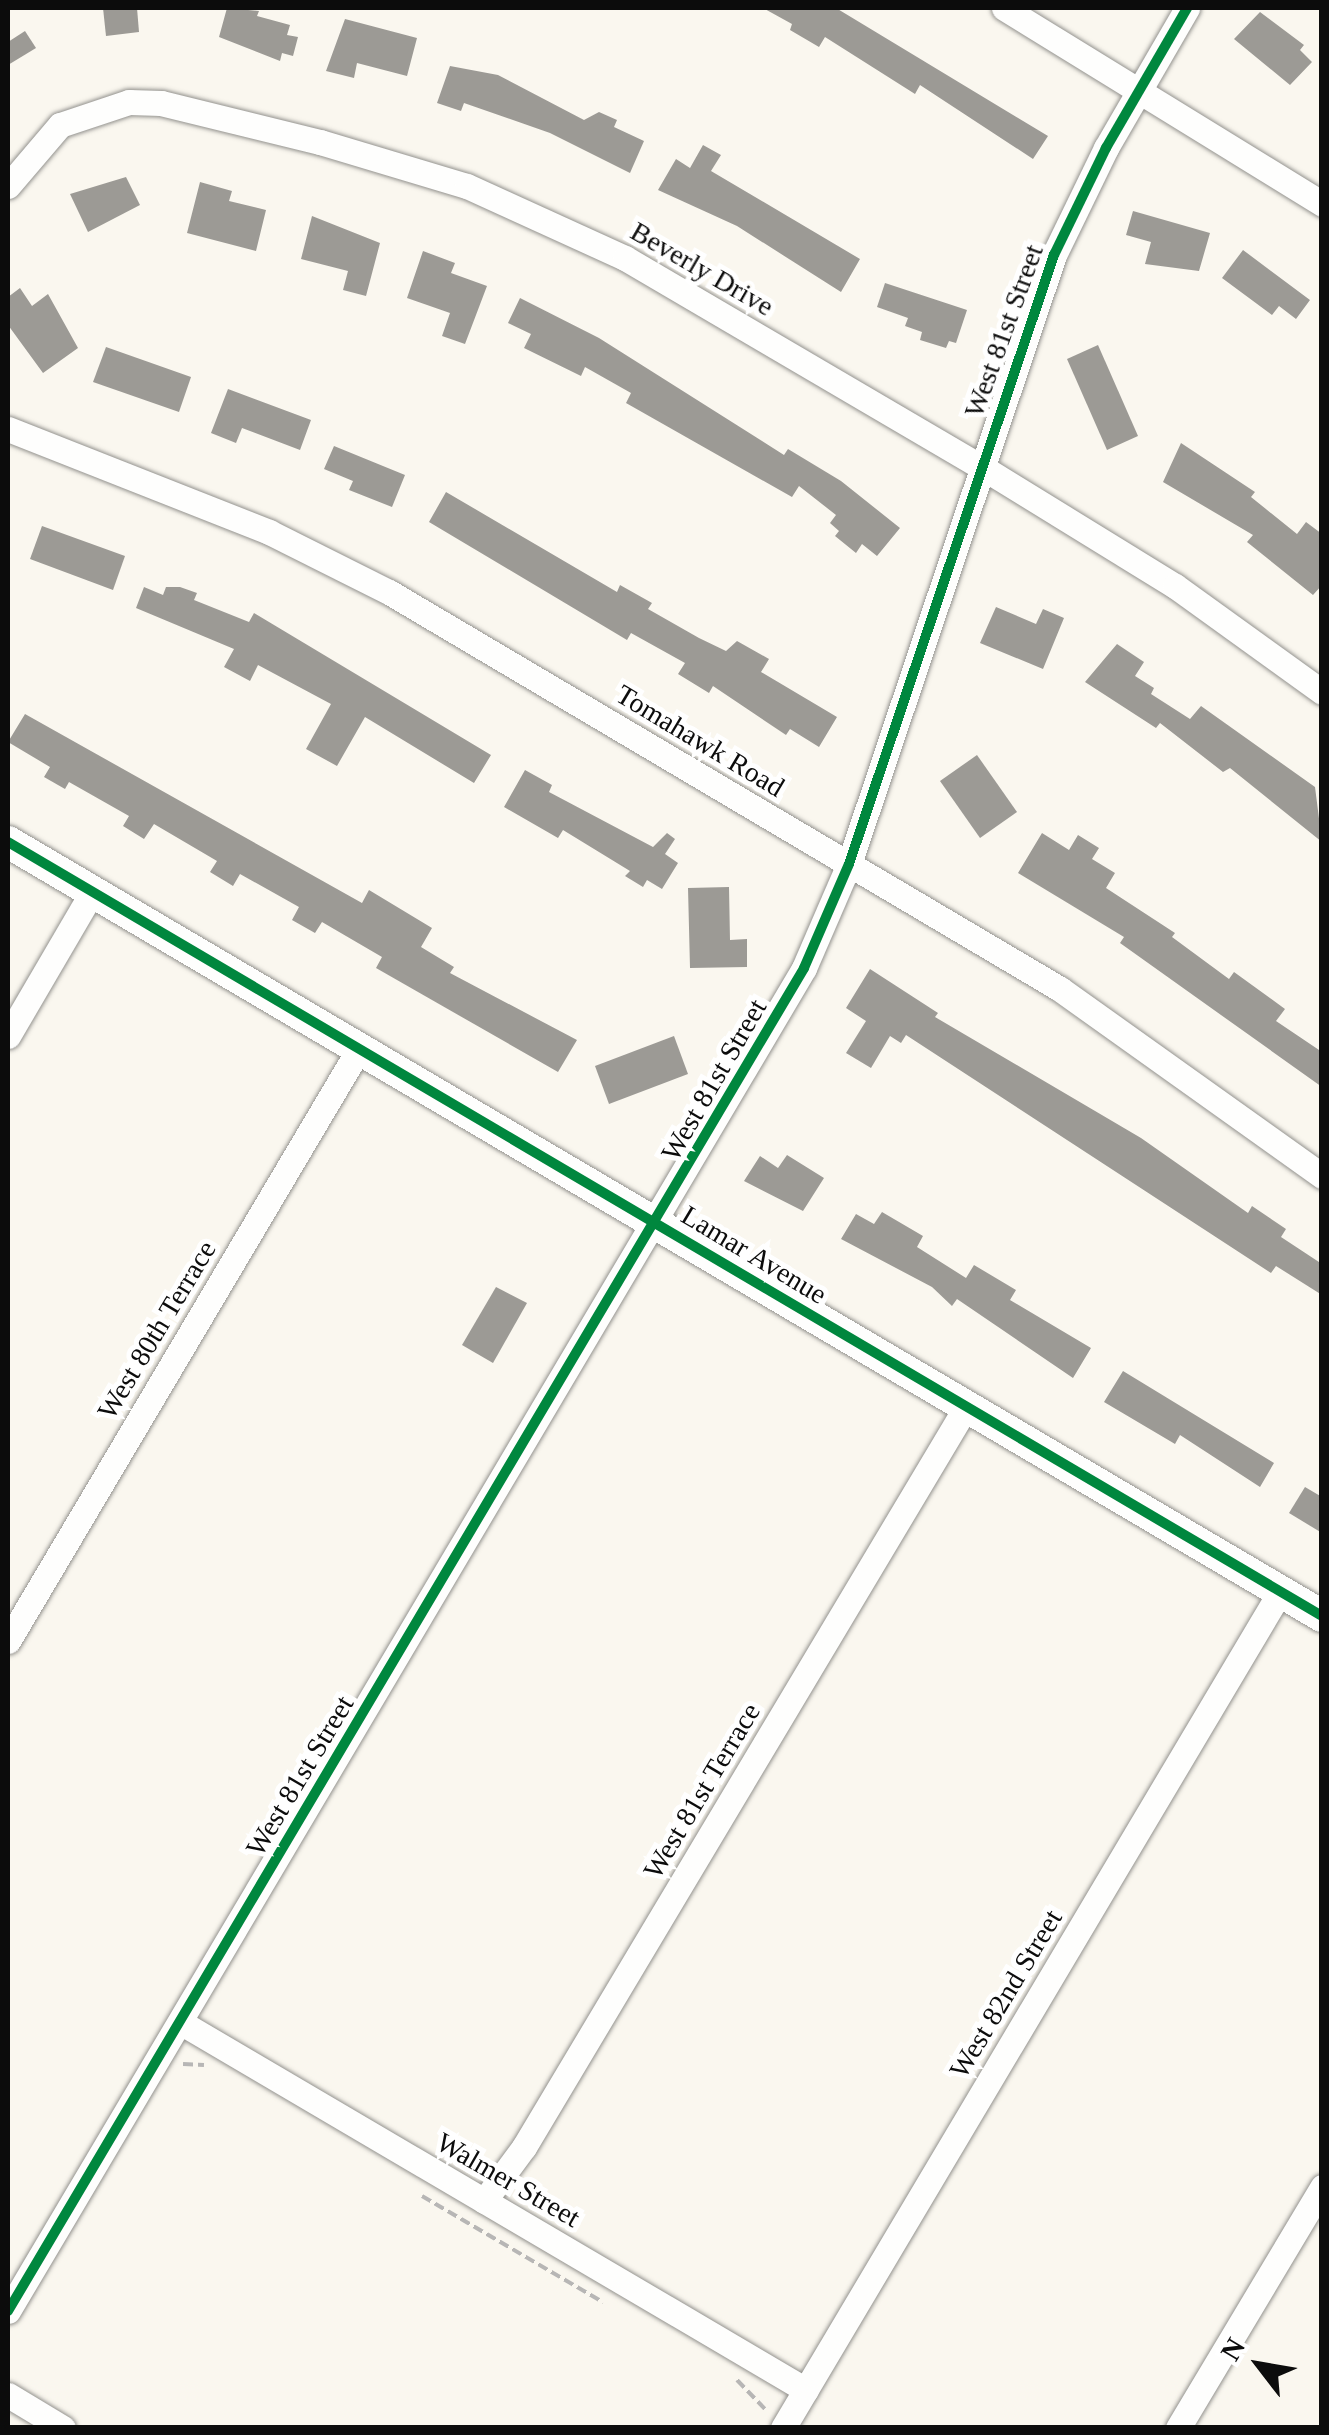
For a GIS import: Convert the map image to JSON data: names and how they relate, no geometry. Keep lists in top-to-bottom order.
{
  "streets": {
    "street": [
      "Beverly Drive",
      "West 81st Street",
      "Tomahawk Road",
      "Lamar Avenue",
      "West 80th Terrace",
      "West 81st Terrace",
      "West 82nd Street",
      "Walmer Street"
    ]
  },
  "crossings": [
    ["Beverly Drive", "West 81st Street"],
    ["West 81st Street", "Tomahawk Road"],
    ["West 81st Street", "Lamar Avenue"],
    ["West 81st Street", "Walmer Street"],
    ["Lamar Avenue", "West 80th Terrace"],
    ["Lamar Avenue", "West 81st Terrace"],
    ["Lamar Avenue", "West 82nd Street"],
    ["West 81st Terrace", "Walmer Street"],
    ["West 82nd Street", "Walmer Street"]
  ],
  "north": "top left"
}
